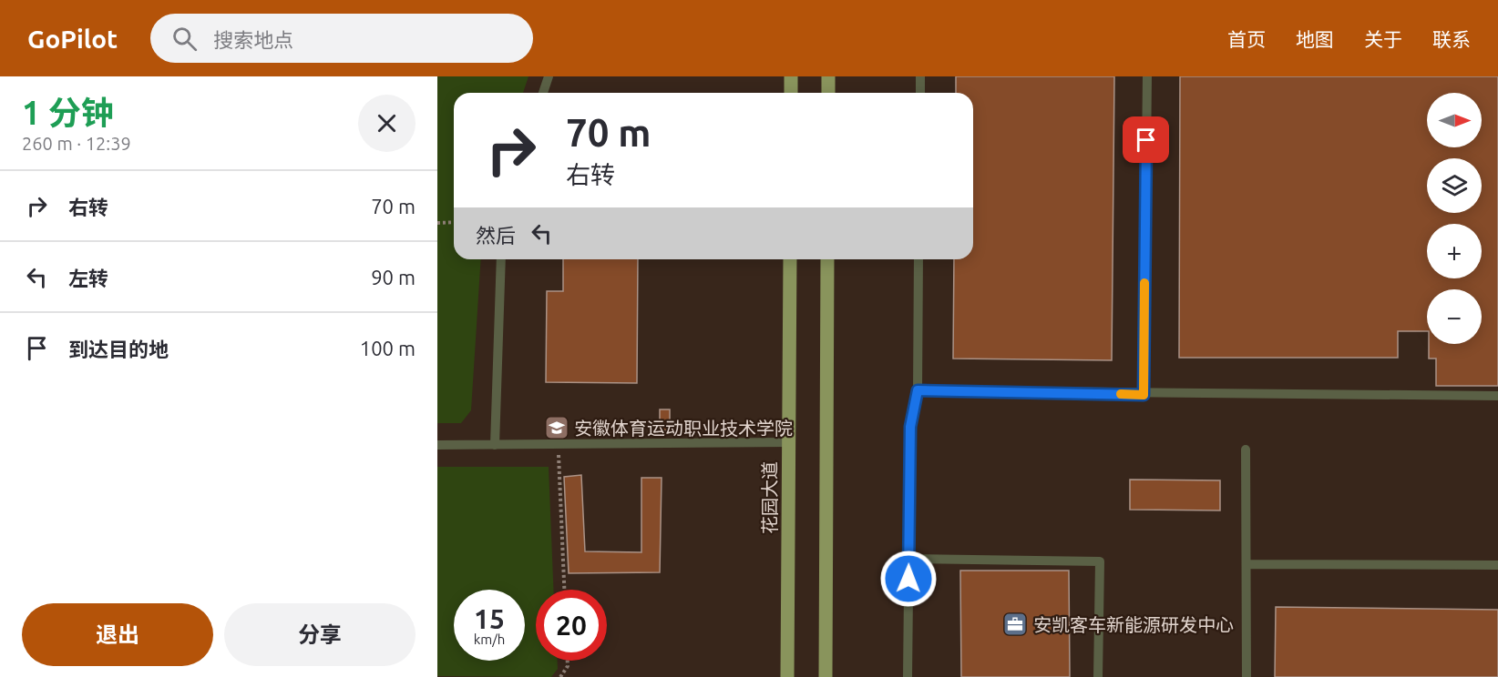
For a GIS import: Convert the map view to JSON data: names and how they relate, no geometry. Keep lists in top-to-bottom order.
{
  "streets": {
    "main road": ["花园大道"]
  },
  "places": {
    "school or university": ["安徽体育运动职业技术学院"],
    "office": ["安凯客车新能源研发中心"]
  },
  "north": "right",
  "page": {
    "header": "GoPilot",
    "search": "搜索地点",
    "nav": [
      "首页",
      "地图",
      "关于",
      "联系"
    ],
    "heading": ["1 分钟", "260 m · 12:39"],
    "map_buttons": ["+", "−"],
    "turn": ["70 m", "右转"],
    "list": [
      {
        "name": "右转",
        "value": "70 m"
      },
      {
        "name": "左转",
        "value": "90 m"
      },
      {
        "name": "到达目的地",
        "value": "100 m"
      }
    ],
    "then": "然后",
    "speed": "15 km/h",
    "limit": "20",
    "buttons": ["退出", "分享"]
  }
}
